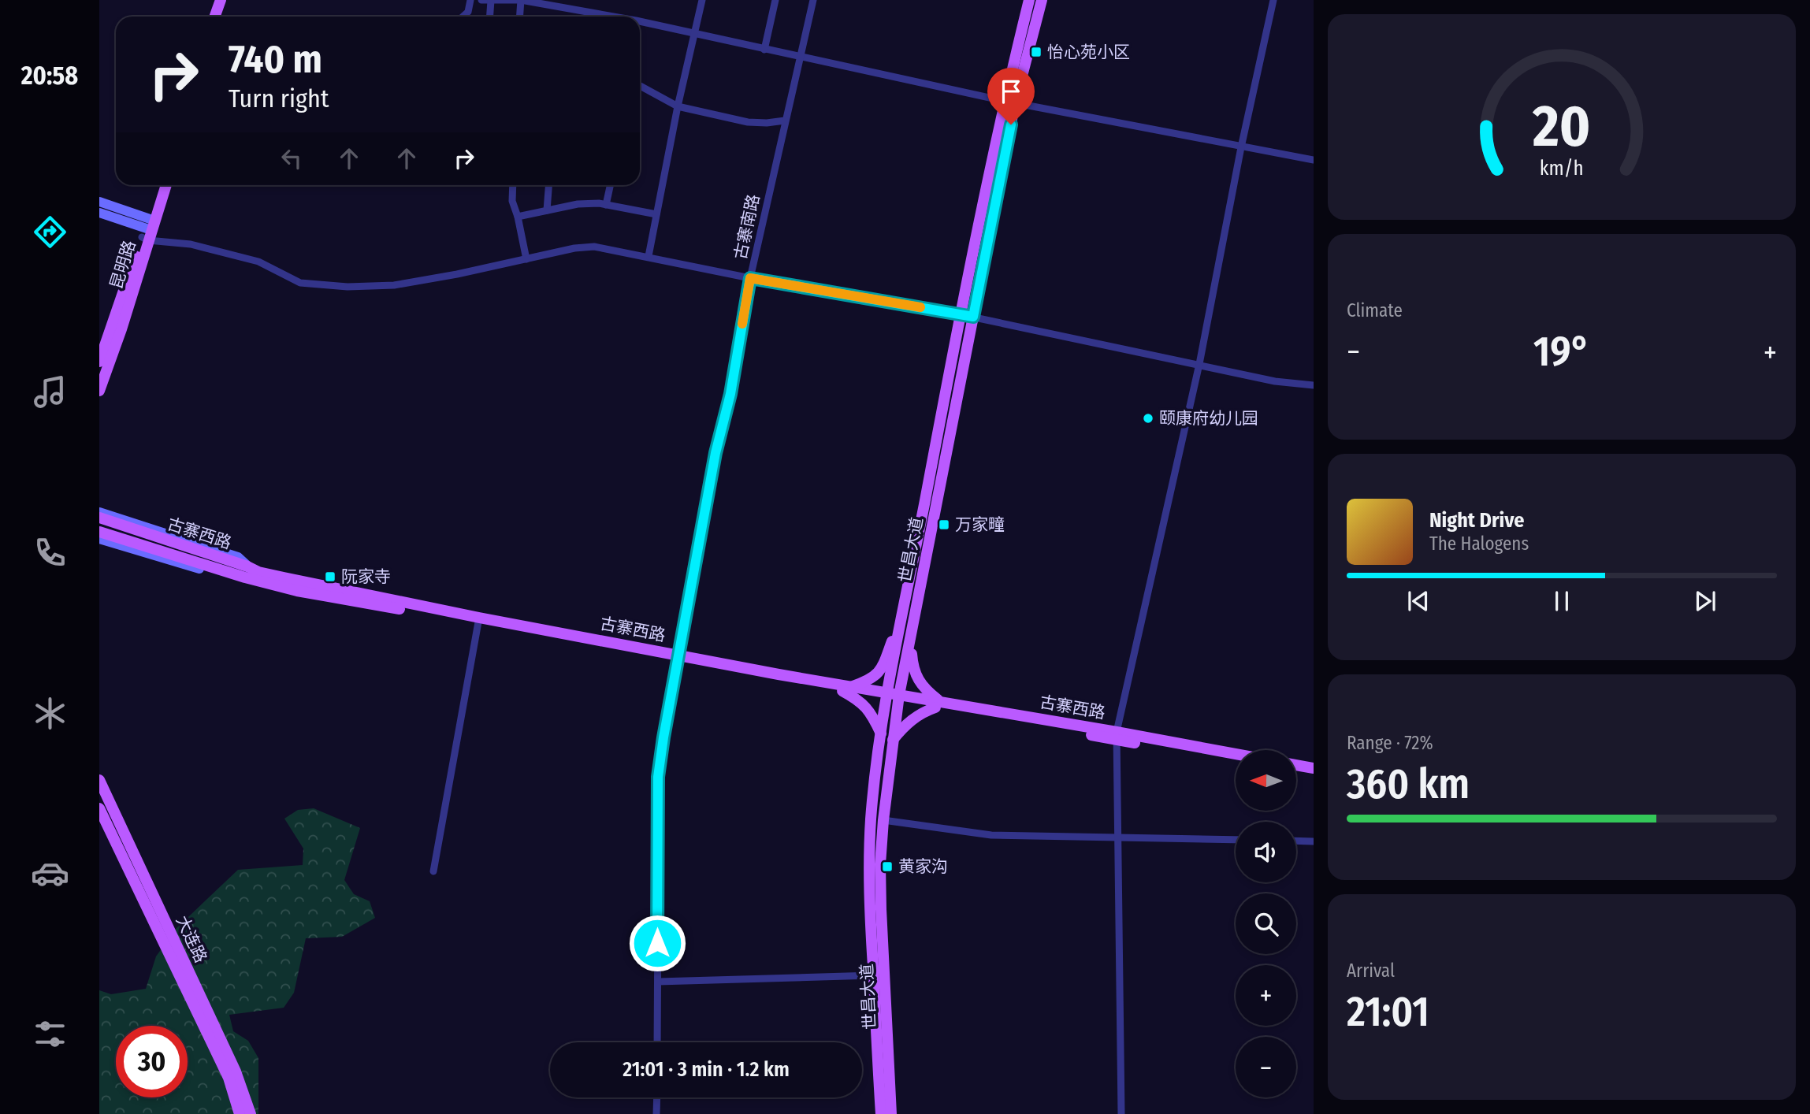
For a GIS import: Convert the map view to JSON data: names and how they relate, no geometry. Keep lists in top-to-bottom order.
{
  "streets": {
    "main road": [
      "昆明路",
      "古寨西路",
      "世昌大道",
      "大连路"
    ],
    "street": ["古寨南路"]
  },
  "crossings": [
    ["古寨南路", "古寨西路"],
    ["古寨西路", "世昌大道"]
  ],
  "places": {
    "transit": [
      "怡心苑小区",
      "万家疃",
      "阮家寺",
      "黄家沟"
    ],
    "other": ["颐康府幼儿园"]
  },
  "north": "left",
  "page": {
    "tabs": "20:58",
    "turn": ["740 m", "Turn right"],
    "tile": [
      "Climate",
      ["Range · 72%", "360 km"],
      ["Arrival", "21:01"]
    ],
    "heat": ["−", "19°", "+"],
    "song": ["Night Drive", "The Halogens"],
    "map_buttons": ["+", "−"],
    "limit": "30",
    "trip": "21:01 · 3 min · 1.2 km",
    "gauge": ["20", "km/h"]
  }
}
